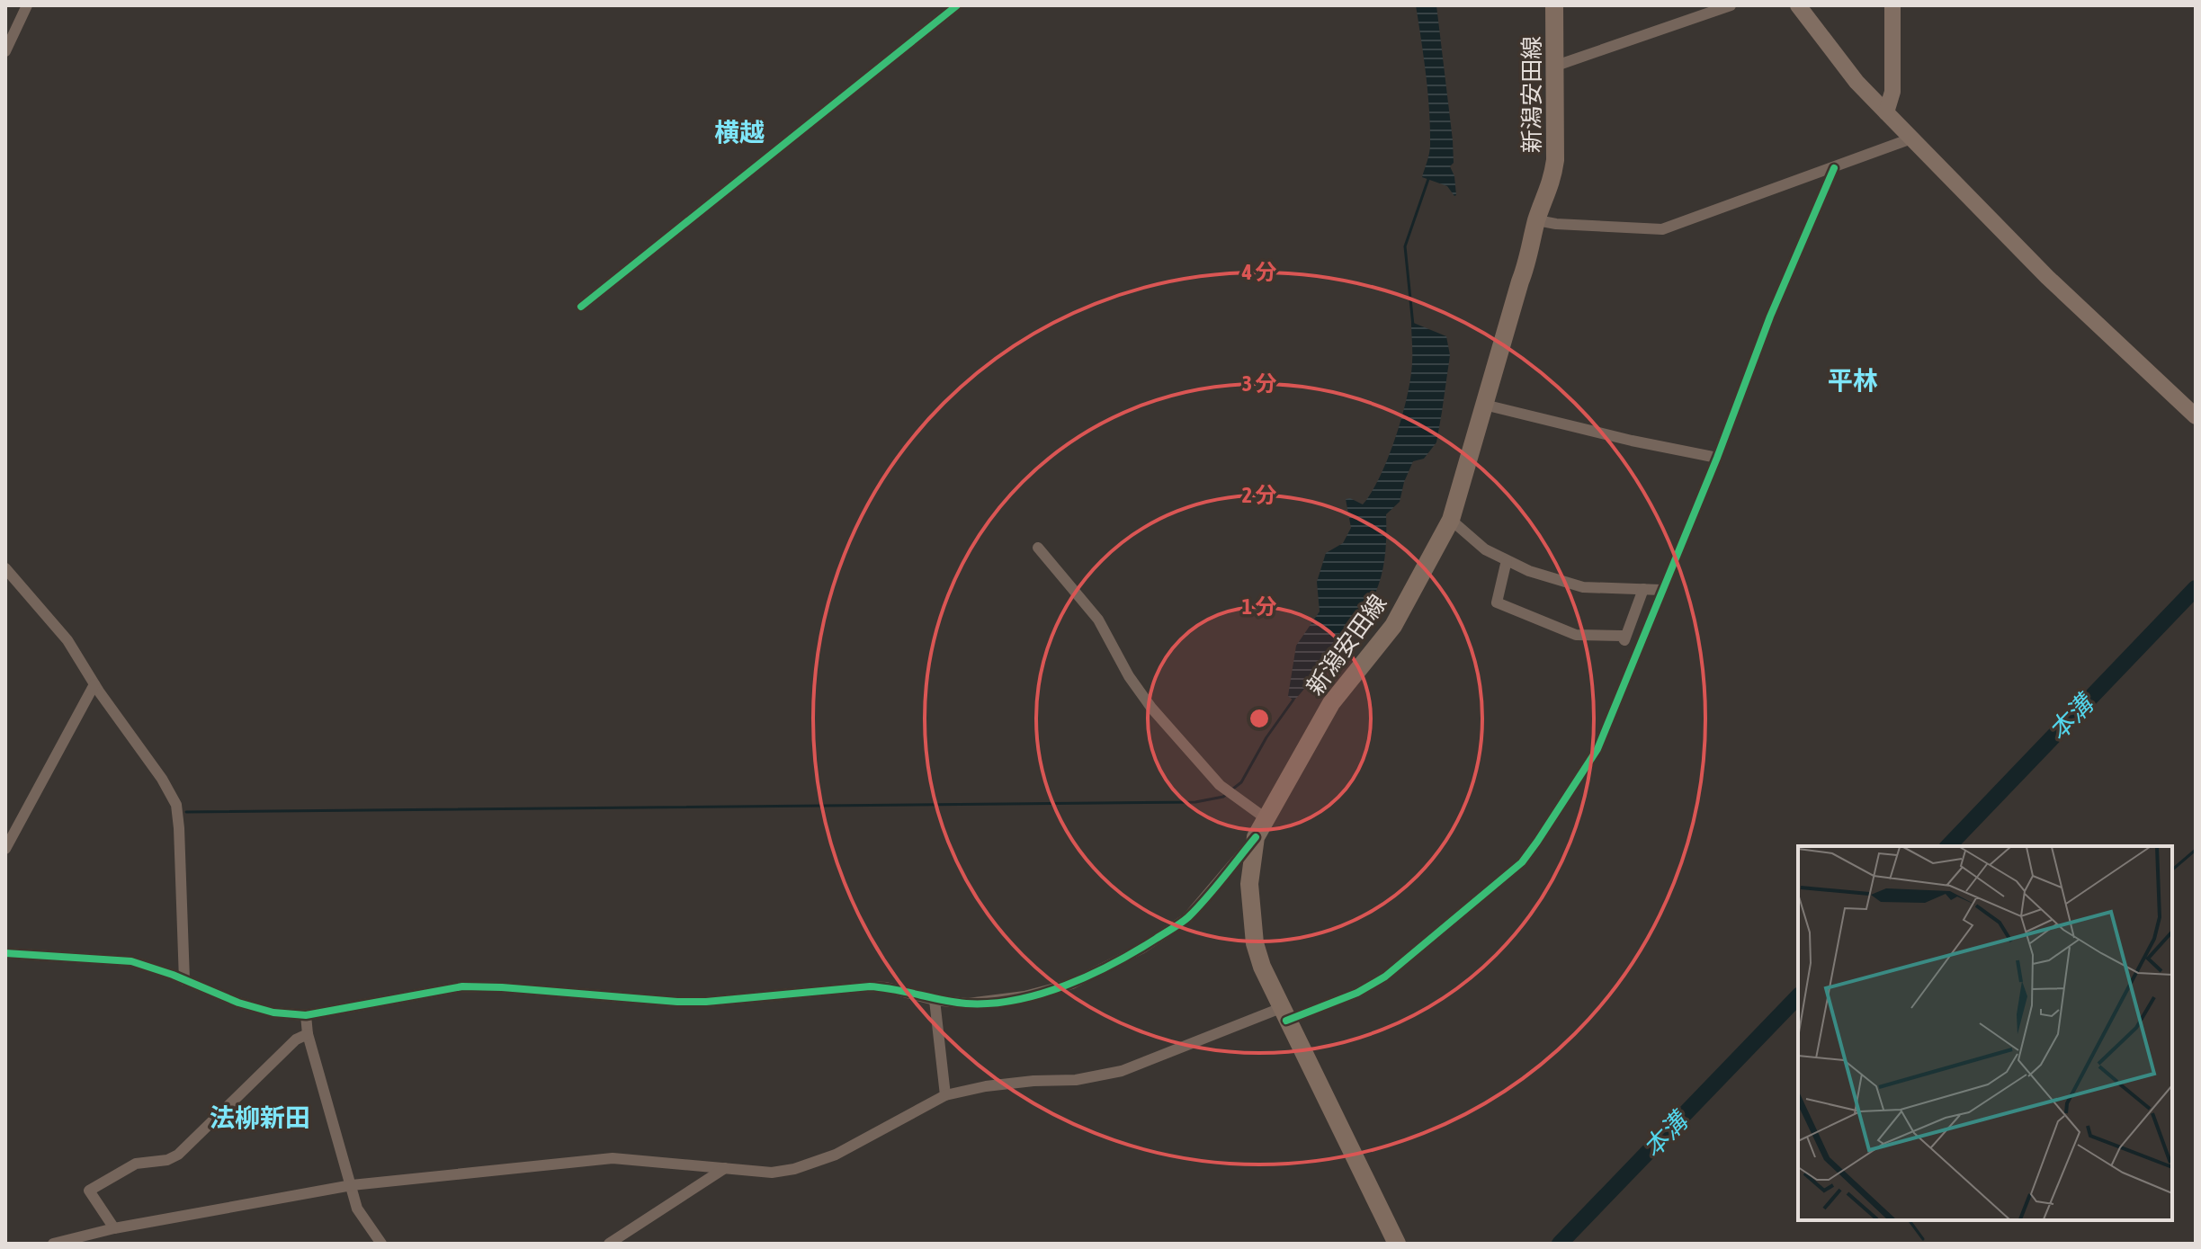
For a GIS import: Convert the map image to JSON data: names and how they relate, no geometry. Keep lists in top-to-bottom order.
{
  "streets": {
    "main road": ["新潟安田線"]
  },
  "districts": ["横越", "平林", "法柳新田"],
  "water": ["本溝"],
  "rings": [
    "4 分",
    "3 分",
    "2 分",
    "1 分"
  ]
}
